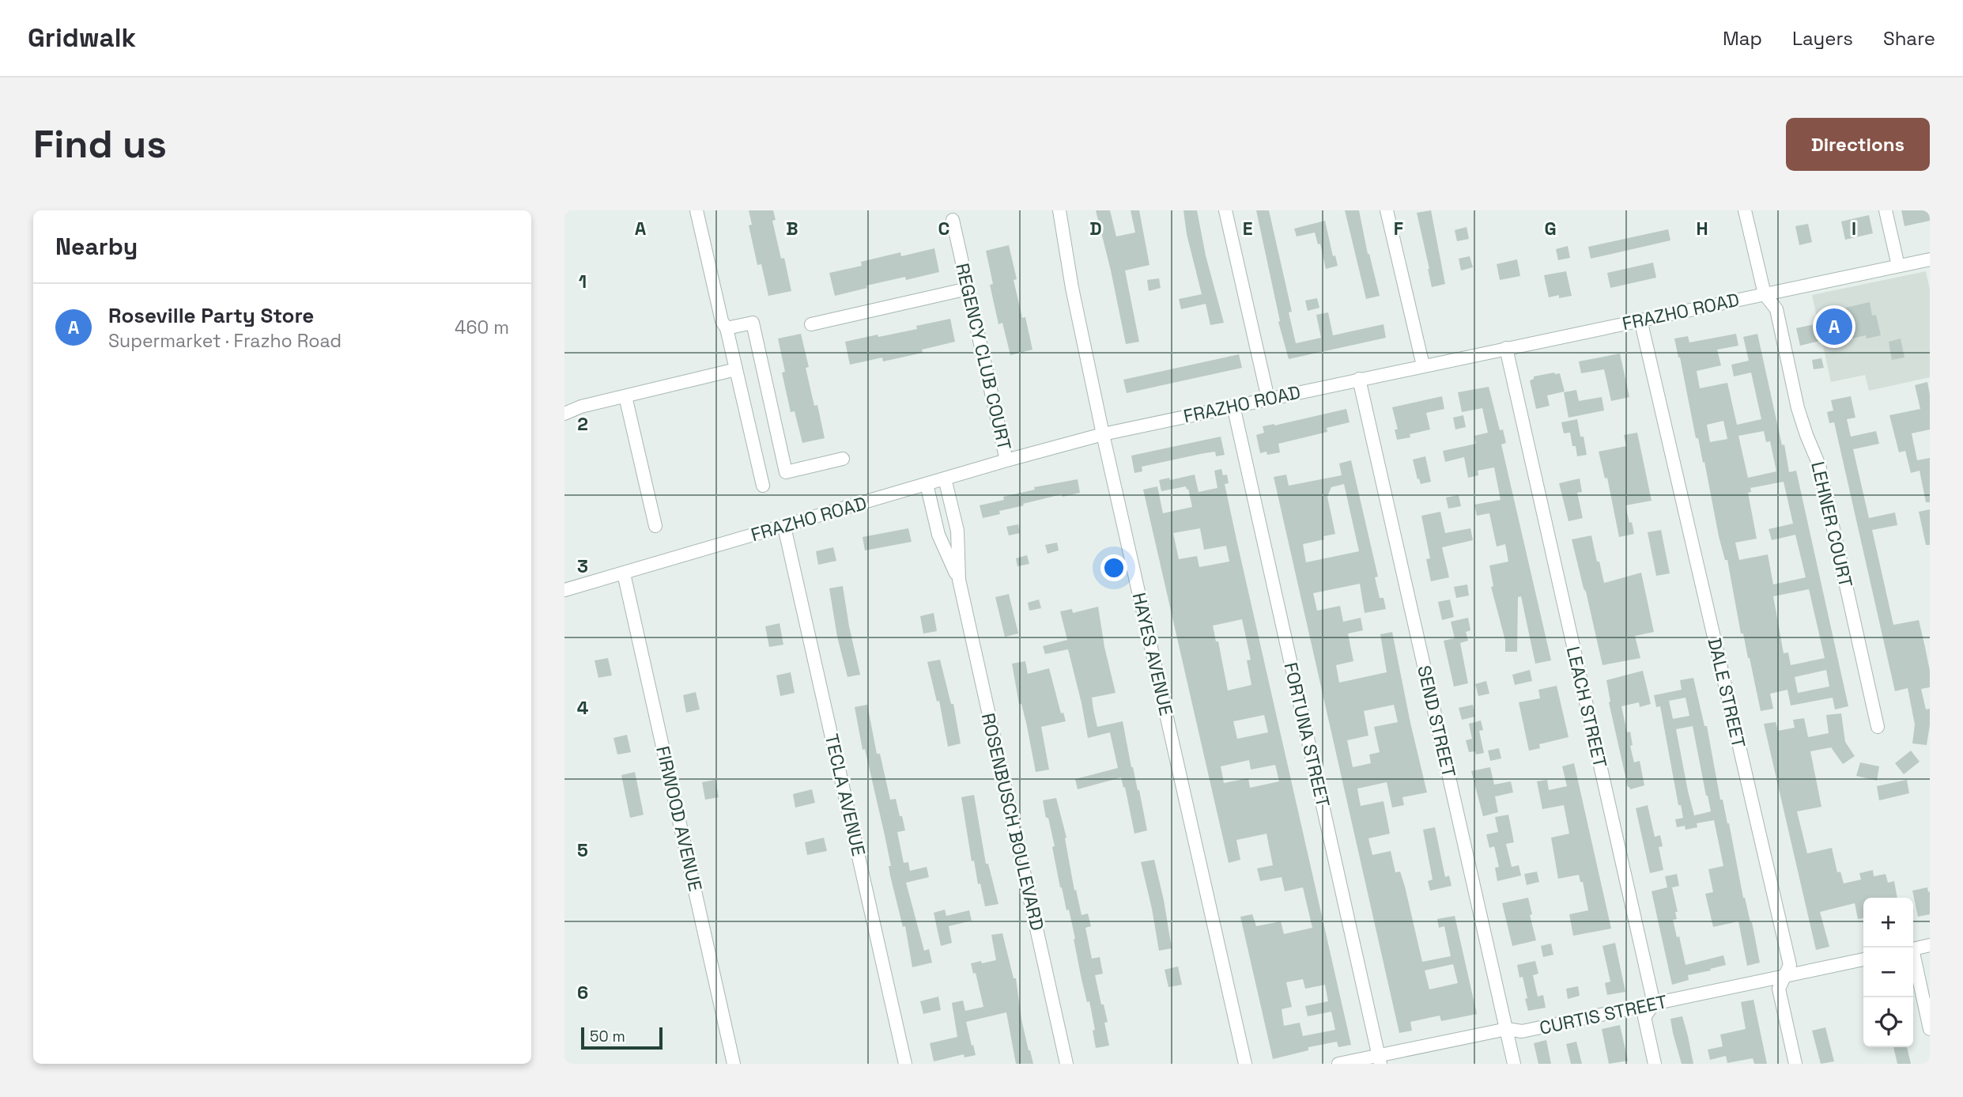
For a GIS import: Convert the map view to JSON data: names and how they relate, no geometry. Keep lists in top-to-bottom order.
{
  "streets": {
    "street": [
      "FRAZHO ROAD",
      "REGENCY CLUB COURT",
      "LEHNER COURT",
      "HAYES AVENUE",
      "DALE STREET",
      "LEACH STREET",
      "SEND STREET",
      "FORTUNA STREET",
      "TECLA AVENUE",
      "FIRWOOD AVENUE",
      "ROSENBUSCH BOULEVARD",
      "CURTIS STREET"
    ]
  },
  "crossings": [
    ["FRAZHO ROAD", "REGENCY CLUB COURT"],
    ["FRAZHO ROAD", "LEHNER COURT"],
    ["FRAZHO ROAD", "HAYES AVENUE"],
    ["FRAZHO ROAD", "DALE STREET"],
    ["FRAZHO ROAD", "LEACH STREET"],
    ["FRAZHO ROAD", "SEND STREET"],
    ["FRAZHO ROAD", "FORTUNA STREET"],
    ["FRAZHO ROAD", "TECLA AVENUE"],
    ["FRAZHO ROAD", "FIRWOOD AVENUE"],
    ["FRAZHO ROAD", "ROSENBUSCH BOULEVARD"],
    ["DALE STREET", "CURTIS STREET"],
    ["LEACH STREET", "CURTIS STREET"],
    ["SEND STREET", "CURTIS STREET"],
    ["FORTUNA STREET", "CURTIS STREET"]
  ],
  "scale_bar": "50 m",
  "page": {
    "header": "Gridwalk",
    "nav": ["Map", "Layers", "Share"],
    "buttons": "Directions",
    "title": "Find us",
    "heading": "Nearby",
    "list": [
      {
        "mark": "A",
        "name": "Roseville Party Store",
        "note": "Supermarket · Frazho Road",
        "value": "460 m"
      }
    ],
    "pins": "A",
    "map_buttons": ["+", "−"],
    "scale": "50 m"
  },
  "grid": {
    "columns": [
      "A",
      "B",
      "C",
      "D",
      "E",
      "F",
      "G",
      "H",
      "I"
    ],
    "rows": [
      "1",
      "2",
      "3",
      "4",
      "5",
      "6"
    ]
  }
}
